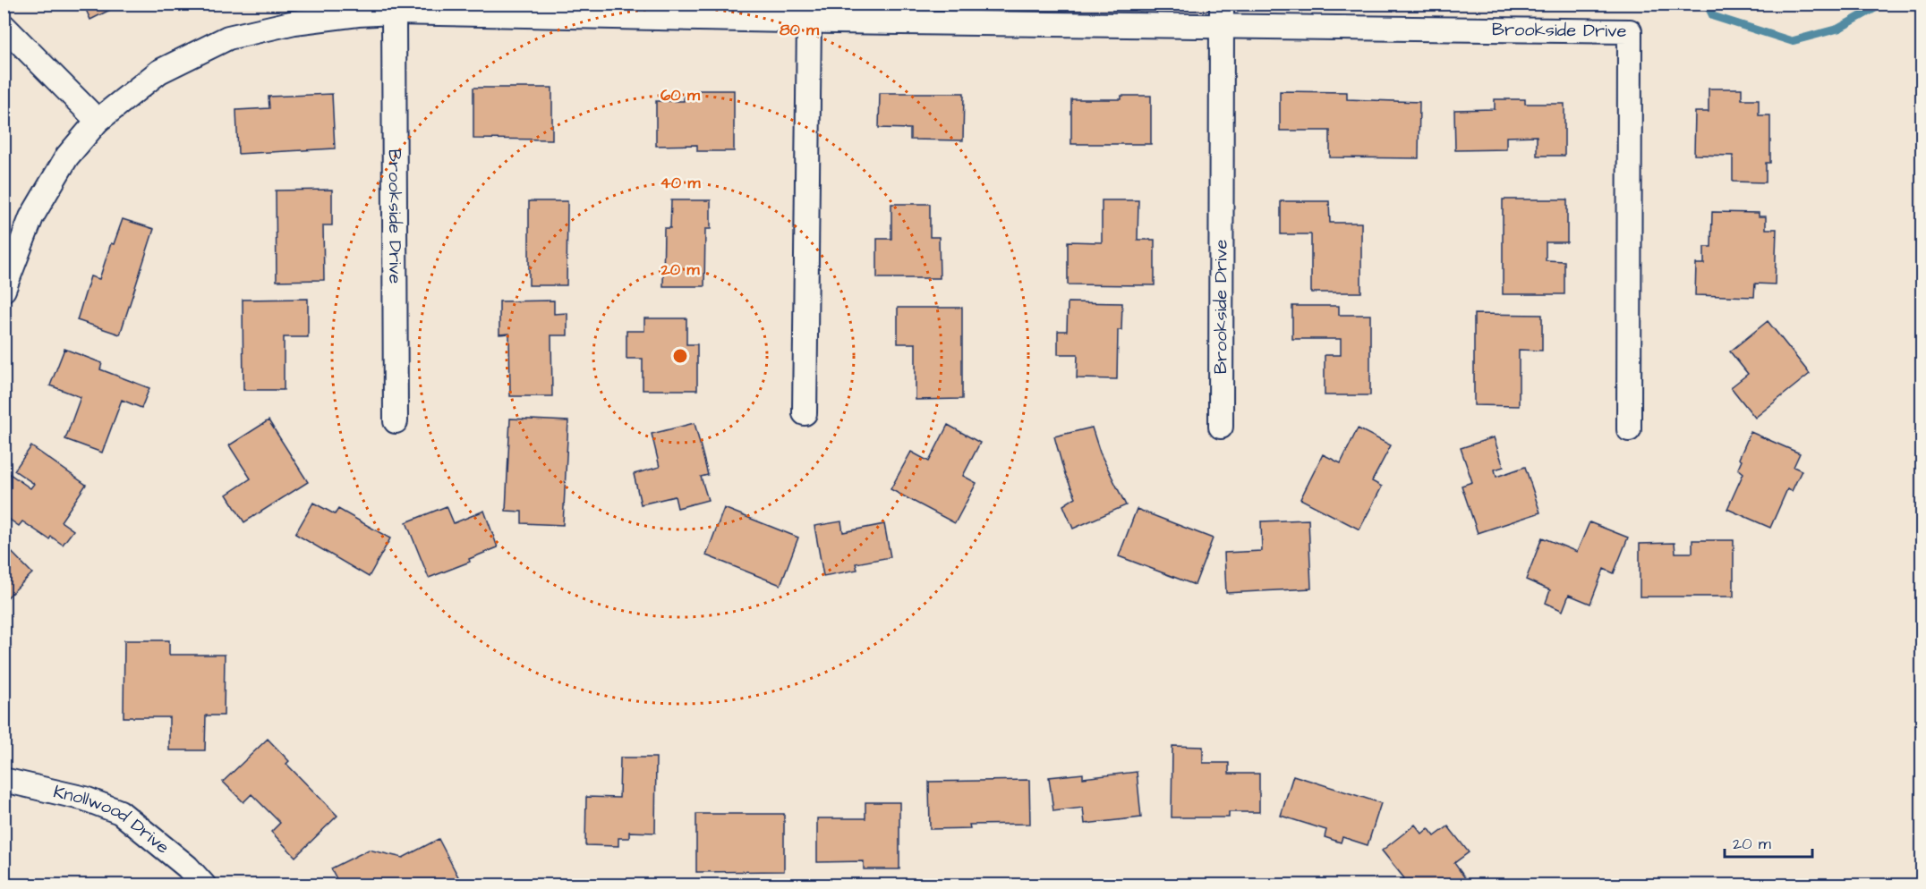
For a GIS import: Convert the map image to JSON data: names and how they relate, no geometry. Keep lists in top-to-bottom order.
{
  "streets": {
    "street": ["Brookside Drive", "Knollwood Drive"]
  },
  "scale_bar": "20 m",
  "rings": [
    "80 m",
    "60 m",
    "40 m",
    "20 m"
  ]
}
